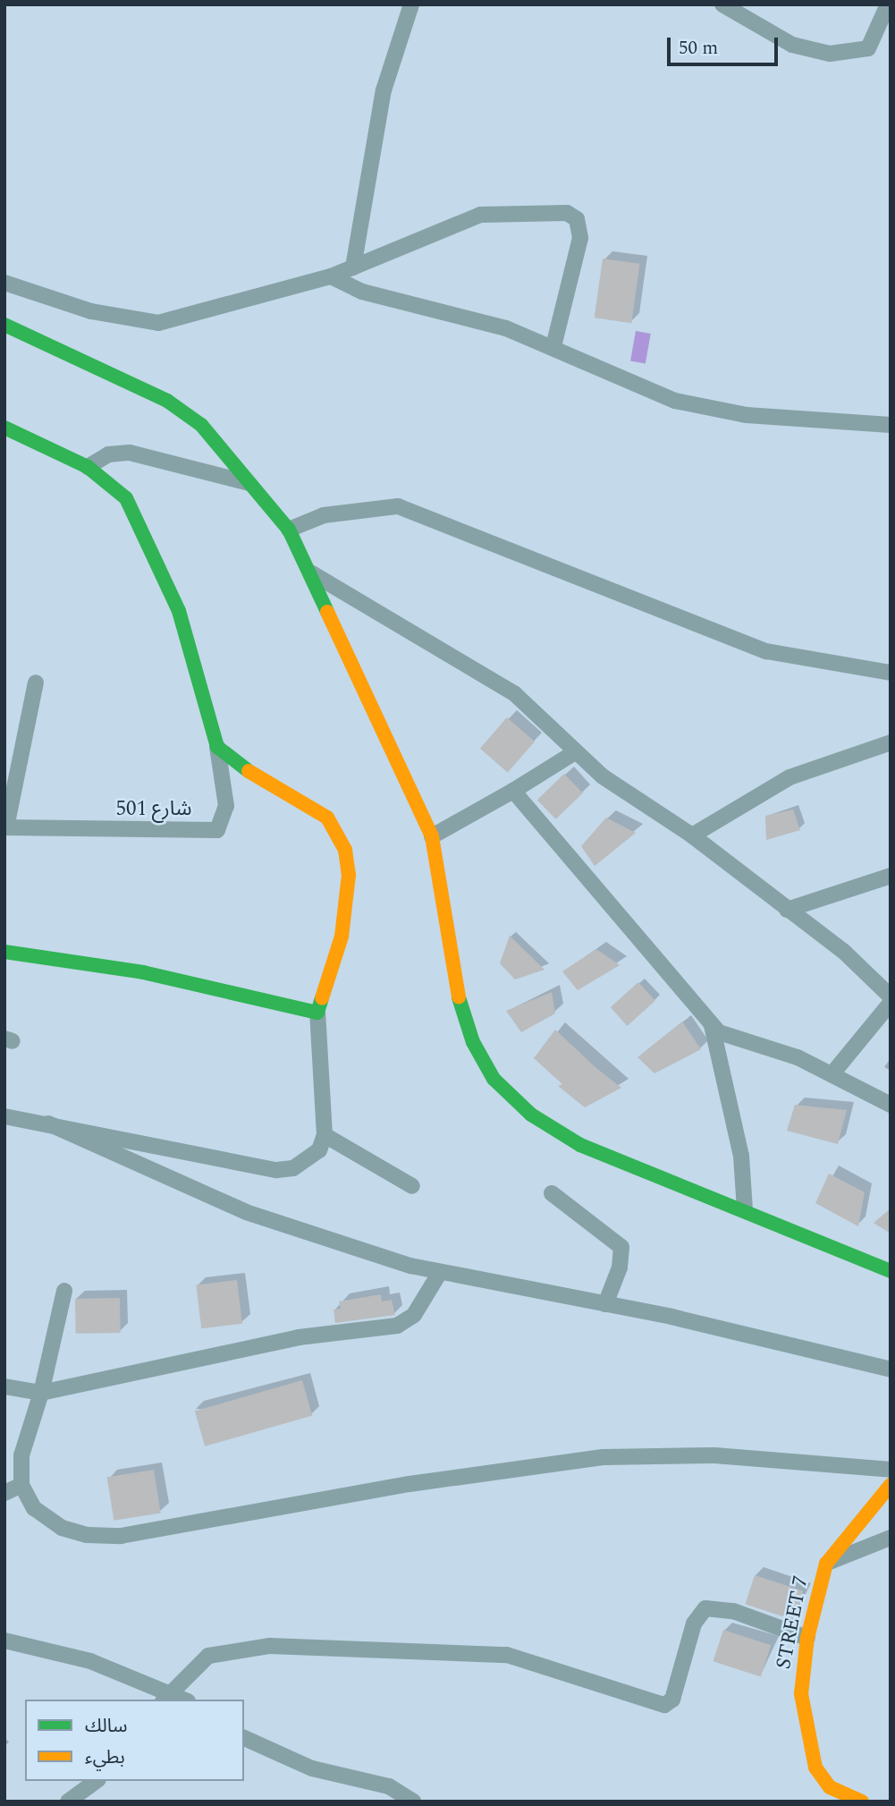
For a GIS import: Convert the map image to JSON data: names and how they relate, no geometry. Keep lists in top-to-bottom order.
{
  "streets": {
    "main road": ["STREET 7"],
    "street": ["شارع 501"]
  },
  "legend": ["سالك", "بطيء"],
  "scale_bar": "50 m"
}
